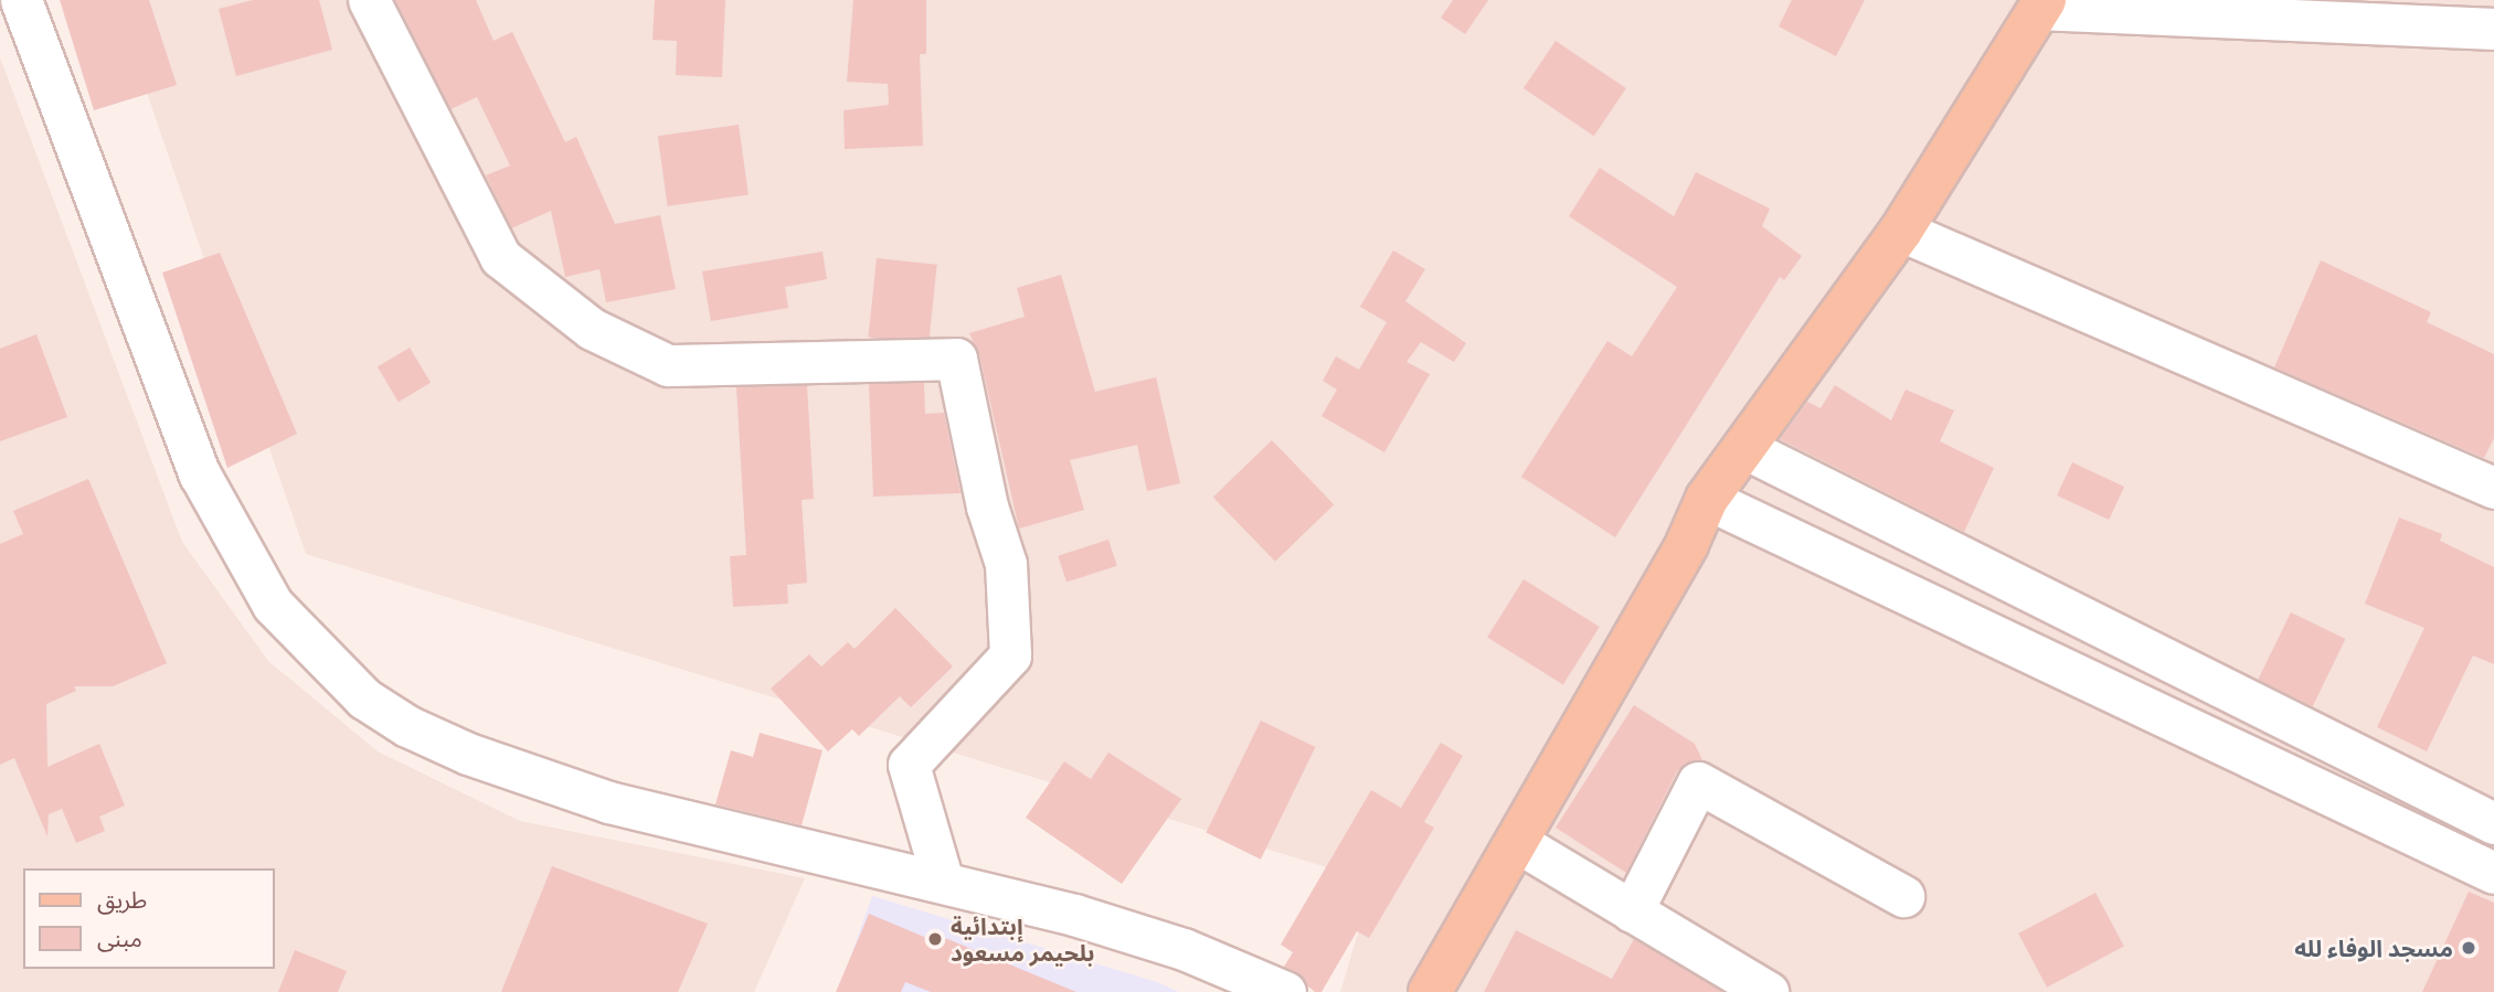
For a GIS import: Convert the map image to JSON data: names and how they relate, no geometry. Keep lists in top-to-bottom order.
{
  "places": ["إبتدائية بلحيمر مسعود", "مسجد الوفاء لله"],
  "legend": ["طريق", "مبنى"]
}
